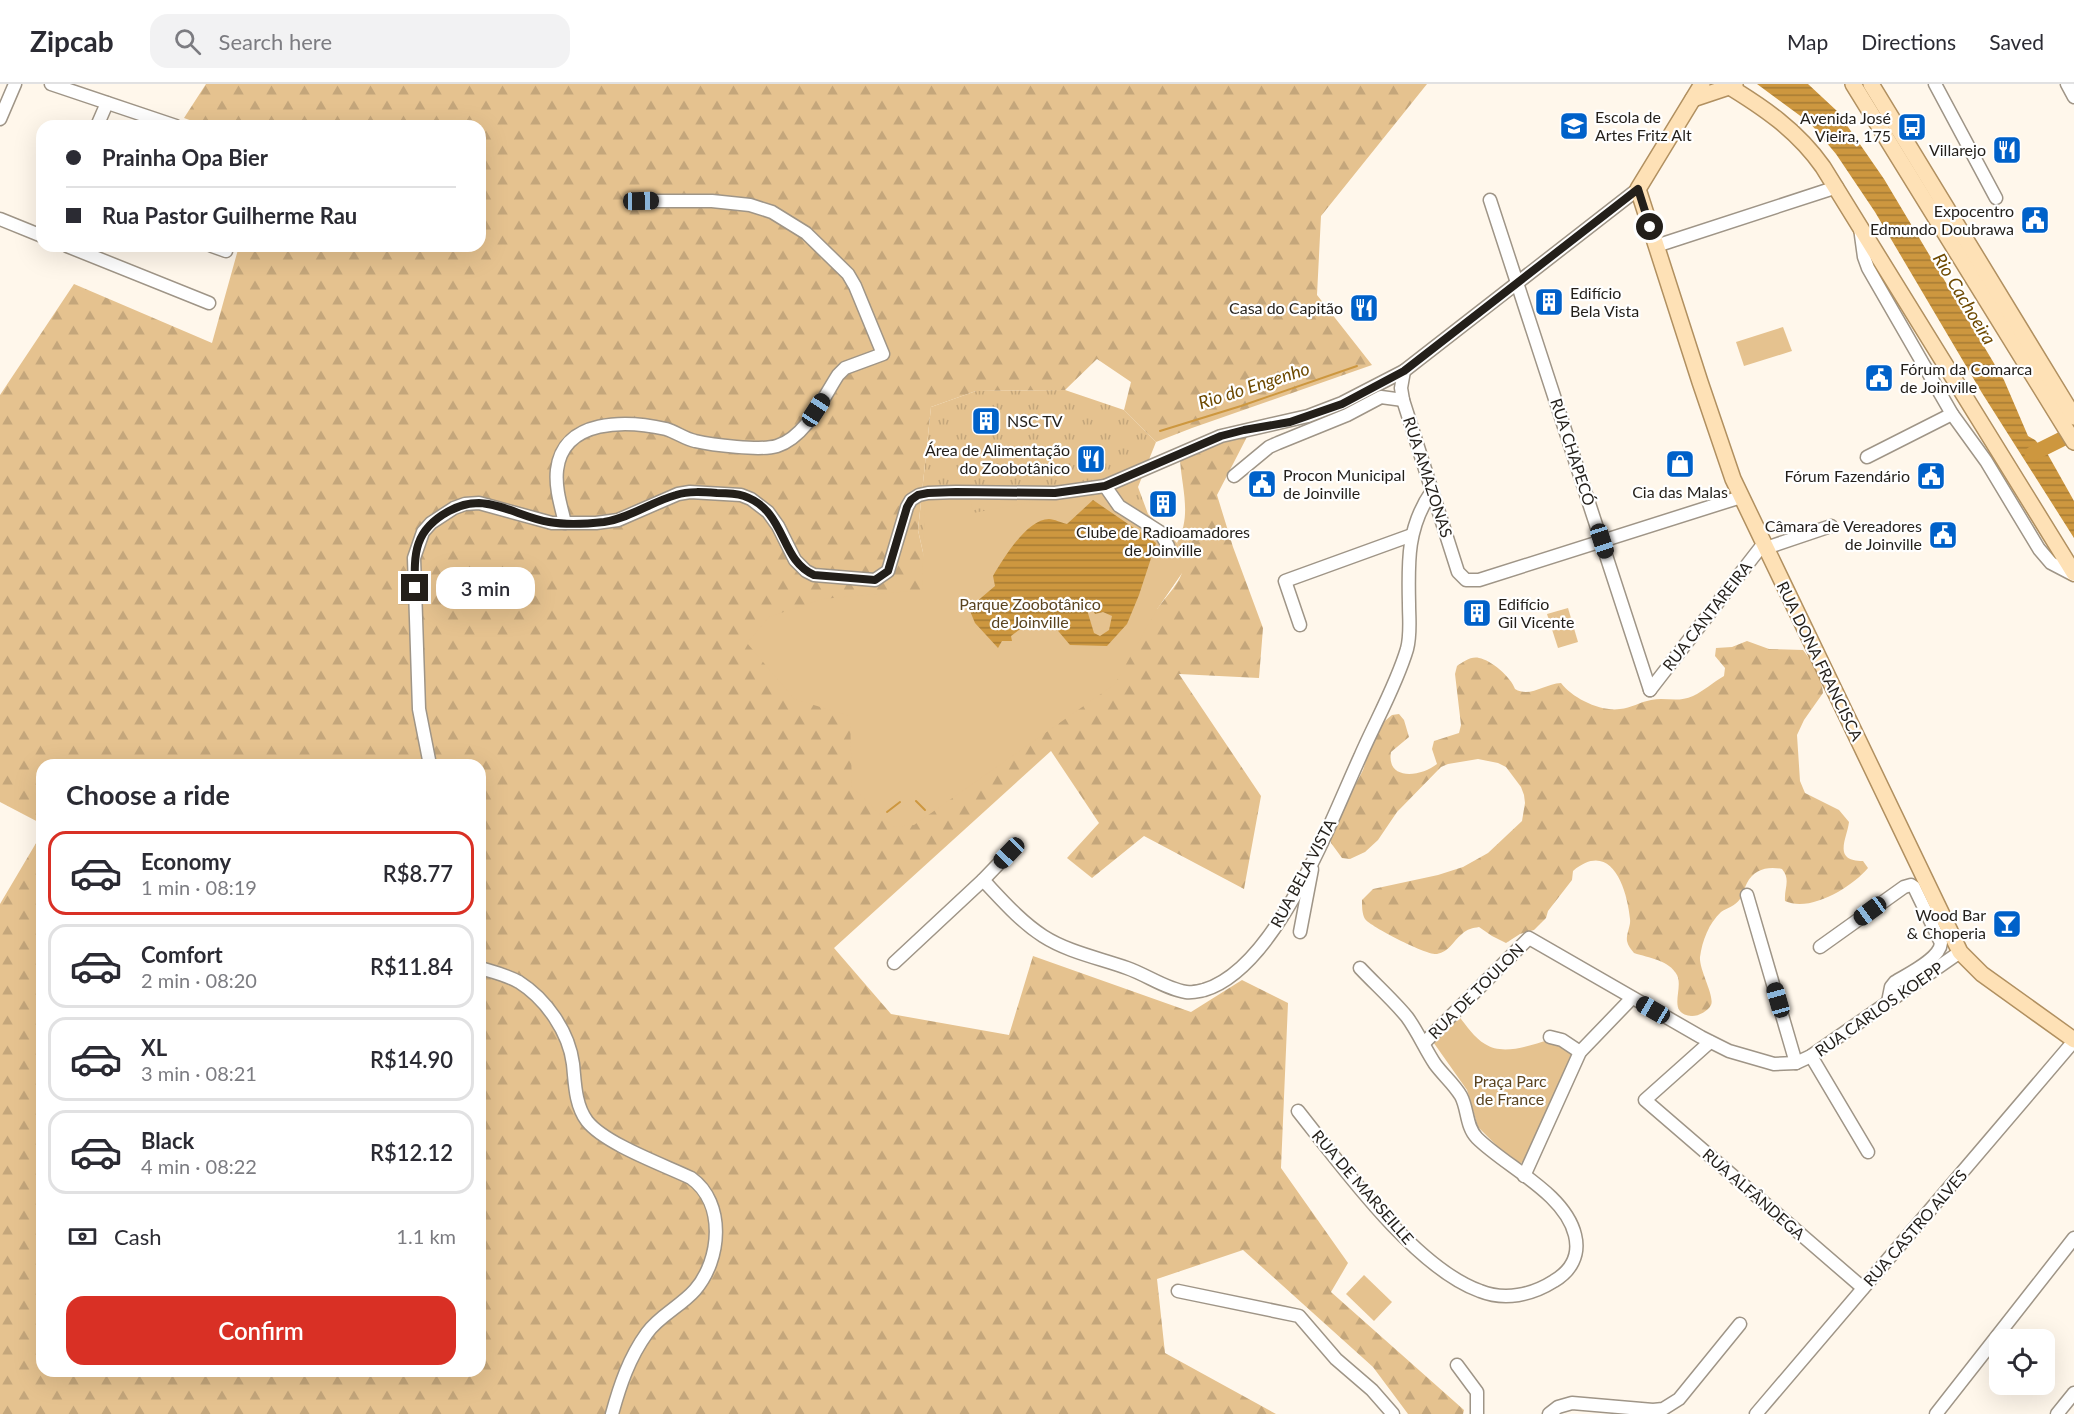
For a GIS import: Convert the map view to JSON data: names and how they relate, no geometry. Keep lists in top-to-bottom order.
{
  "streets": {
    "main road": ["RUA DONA FRANCISCA"],
    "street": [
      "RUA CHAPECÓ",
      "RUA AMAZONAS",
      "RUA CANTAREIRA",
      "RUA BELA VISTA",
      "RUA DE TOULON",
      "RUA CARLOS KOEPP",
      "RUA DE MARSEILLE",
      "RUA ALFÂNDEGA",
      "RUA CASTRO ALVES"
    ]
  },
  "crossings": [
    ["RUA CHAPECÓ", "RUA AMAZONAS"],
    ["RUA CHAPECÓ", "RUA CANTAREIRA"],
    ["RUA AMAZONAS", "RUA BELA VISTA"],
    ["RUA CANTAREIRA", "RUA DONA FRANCISCA"],
    ["RUA DONA FRANCISCA", "RUA CARLOS KOEPP"],
    ["RUA DONA FRANCISCA", "RUA CASTRO ALVES"],
    ["RUA DE TOULON", "RUA DE MARSEILLE"],
    ["RUA ALFÂNDEGA", "RUA CASTRO ALVES"]
  ],
  "water": ["Rio Cachoeira", "Rio do Engenho"],
  "parks": ["Parque Zoobotânico de Joinville", "Praça Parc de France"],
  "places": {
    "school or university": ["Escola de Artes Fritz Alt"],
    "bus stop": ["Avenida José Vieira, 175"],
    "restaurant": ["Villarejo", "Casa do Capitão", "Área de Alimentação do Zoobotânico"],
    "public building": [
      "Expocentro Edmundo Doubrawa",
      "Fórum da Comarca de Joinville",
      "Fórum Fazendário",
      "Procon Municipal de Joinville",
      "Câmara de Vereadores de Joinville"
    ],
    "building": [
      "Edifício Bela Vista",
      "NSC TV",
      "Clube de Radioamadores de Joinville",
      "Edifício Gil Vicente"
    ],
    "shop": ["Cia das Malas"],
    "bar": ["Wood Bar & Choperia"]
  },
  "page": {
    "header": "Zipcab",
    "search": "Search here",
    "nav": ["Map", "Directions", "Saved"],
    "banner": ["Prainha Opa Bier", "Rua Pastor Guilherme Rau"],
    "bubble": "3 min",
    "heading": "Choose a ride",
    "list": [
      {
        "name": "Economy",
        "note": "1 min · 08:19",
        "value": "R$8.77"
      },
      {
        "name": "Comfort",
        "note": "2 min · 08:20",
        "value": "R$11.84"
      },
      {
        "name": "XL",
        "note": "3 min · 08:21",
        "value": "R$14.90"
      },
      {
        "name": "Black",
        "note": "4 min · 08:22",
        "value": "R$12.12"
      }
    ],
    "pay": ["Cash", "1.1 km"],
    "buttons": "Confirm"
  }
}
